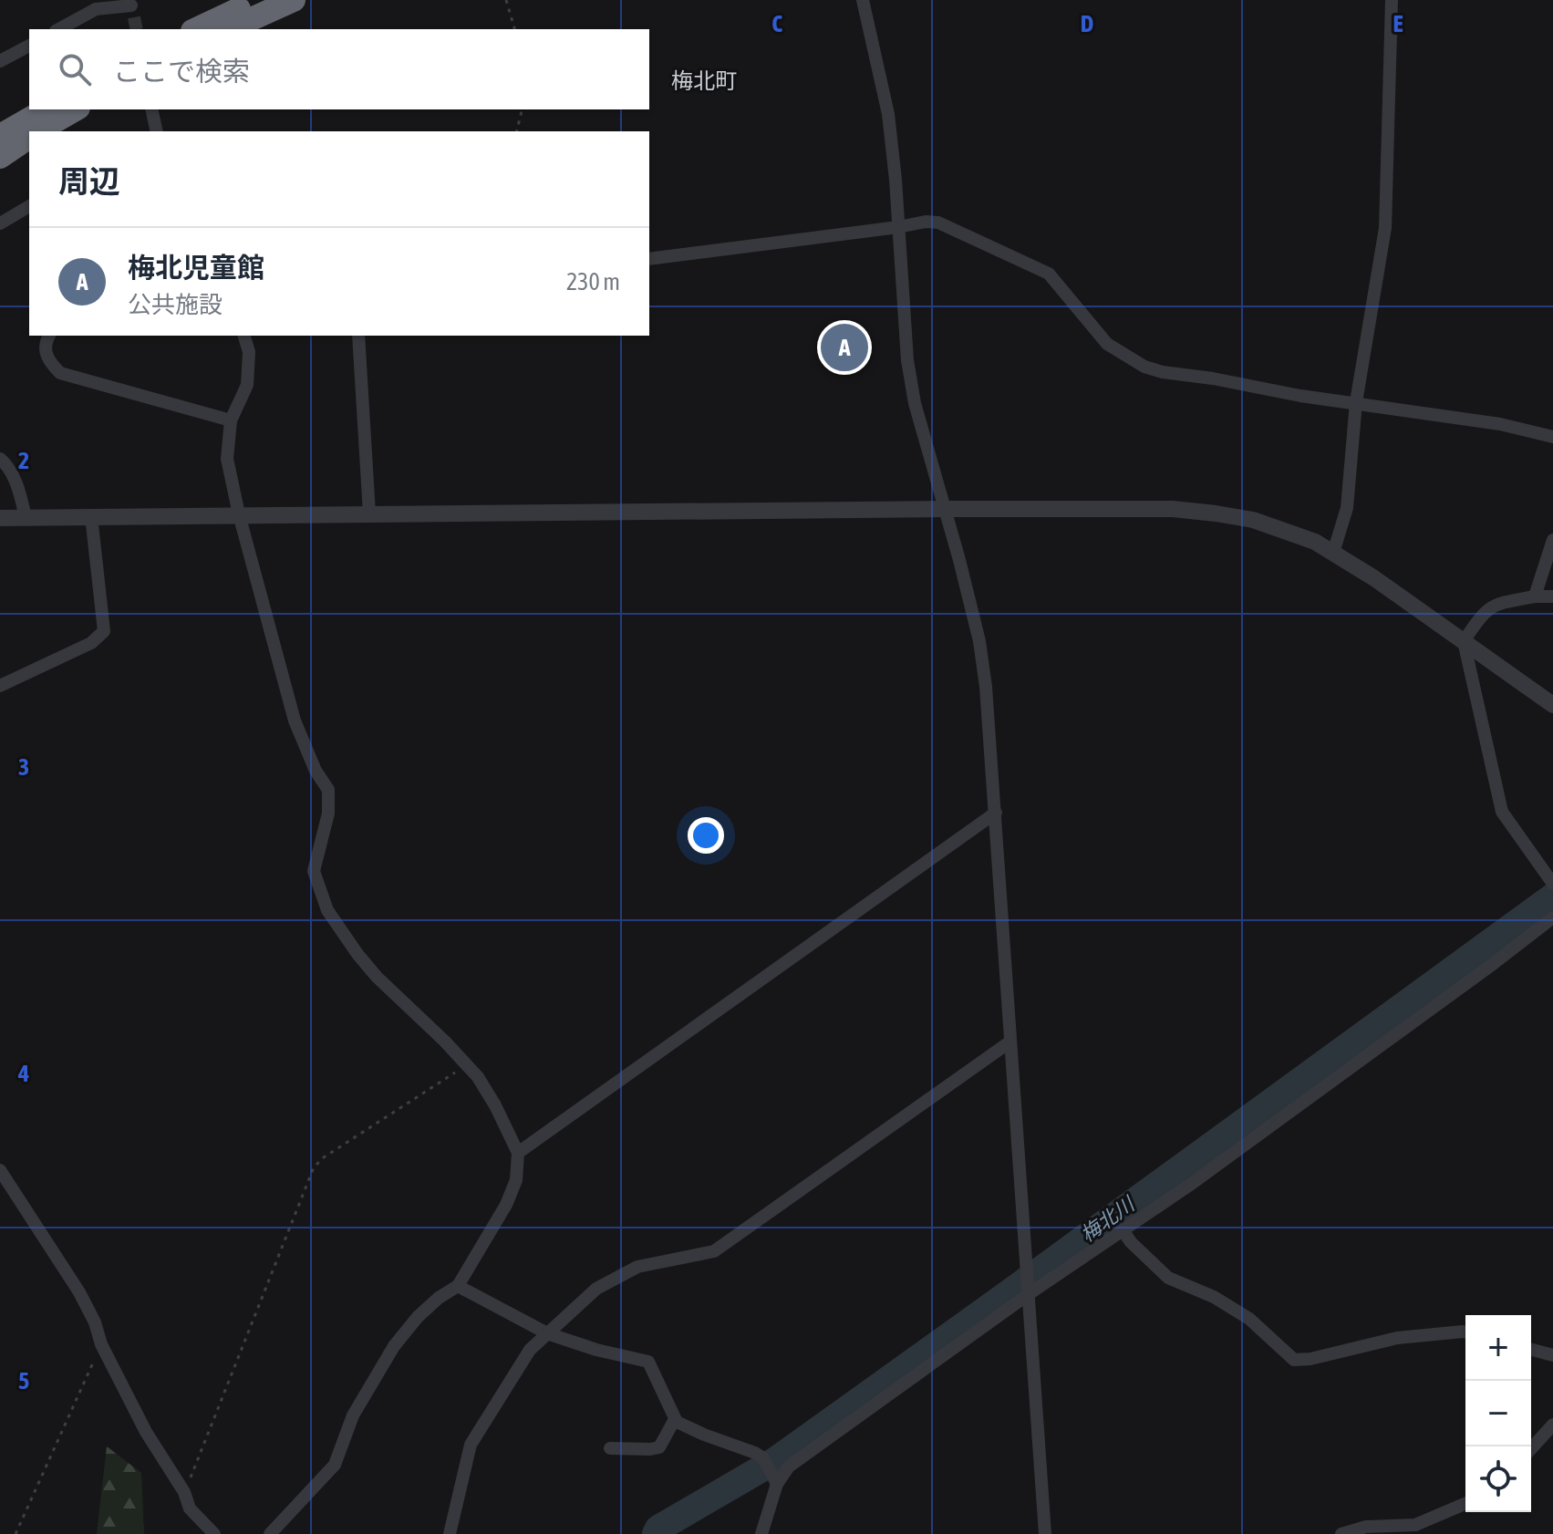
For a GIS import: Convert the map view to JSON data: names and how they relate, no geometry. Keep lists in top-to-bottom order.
{
  "districts": ["梅北町"],
  "water": ["梅北川"],
  "page": {
    "search": "ここで検索",
    "heading": "周辺",
    "list": [
      {
        "mark": "A",
        "name": "梅北児童館",
        "note": "公共施設",
        "value": "230 m"
      }
    ],
    "pins": "A",
    "map_buttons": ["+", "−"]
  },
  "grid": {
    "columns": ["C", "D", "E"],
    "rows": [
      "2",
      "3",
      "4",
      "5"
    ]
  }
}
